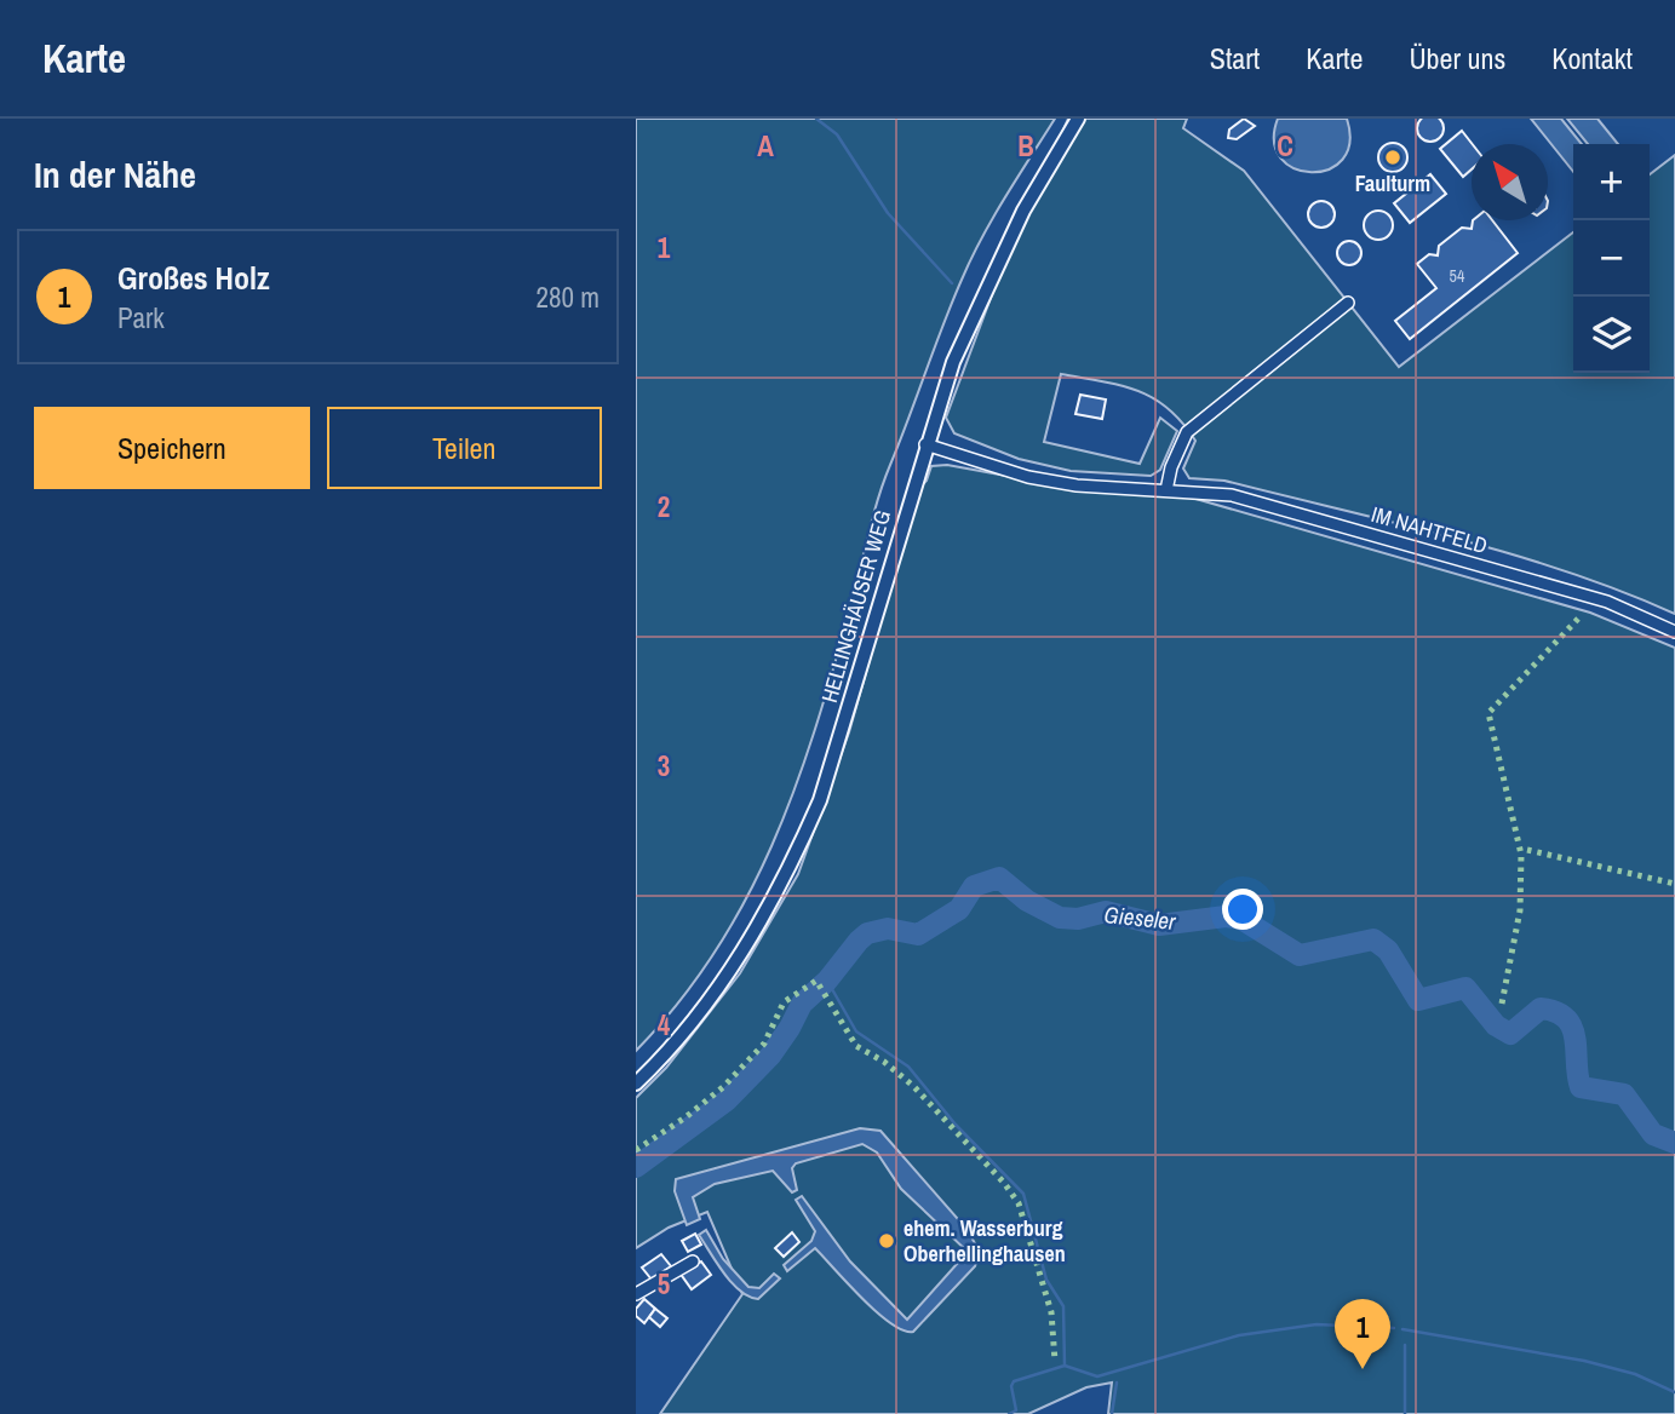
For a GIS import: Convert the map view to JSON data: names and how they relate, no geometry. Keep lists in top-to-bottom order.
{
  "streets": {
    "street": ["IM NAHTFELD", "HELLINGHÄUSER WEG"]
  },
  "crossings": [
    ["IM NAHTFELD", "HELLINGHÄUSER WEG"]
  ],
  "water": ["Gieseler"],
  "places": ["Faulturm", "ehem. Wasserburg Oberhellinghausen"],
  "house_numbers": ["54"],
  "north": "top left",
  "page": {
    "header": "Karte",
    "nav": [
      "Start",
      "Karte",
      "Über uns",
      "Kontakt"
    ],
    "heading": "In der Nähe",
    "map_buttons": ["+", "−"],
    "list": [
      {
        "mark": "1",
        "name": "Großes Holz",
        "note": "Park",
        "value": "280 m"
      }
    ],
    "buttons": ["Speichern", "Teilen"],
    "pins": "1"
  },
  "grid": {
    "columns": ["A", "B", "C"],
    "rows": [
      "1",
      "2",
      "3",
      "4",
      "5"
    ]
  }
}
